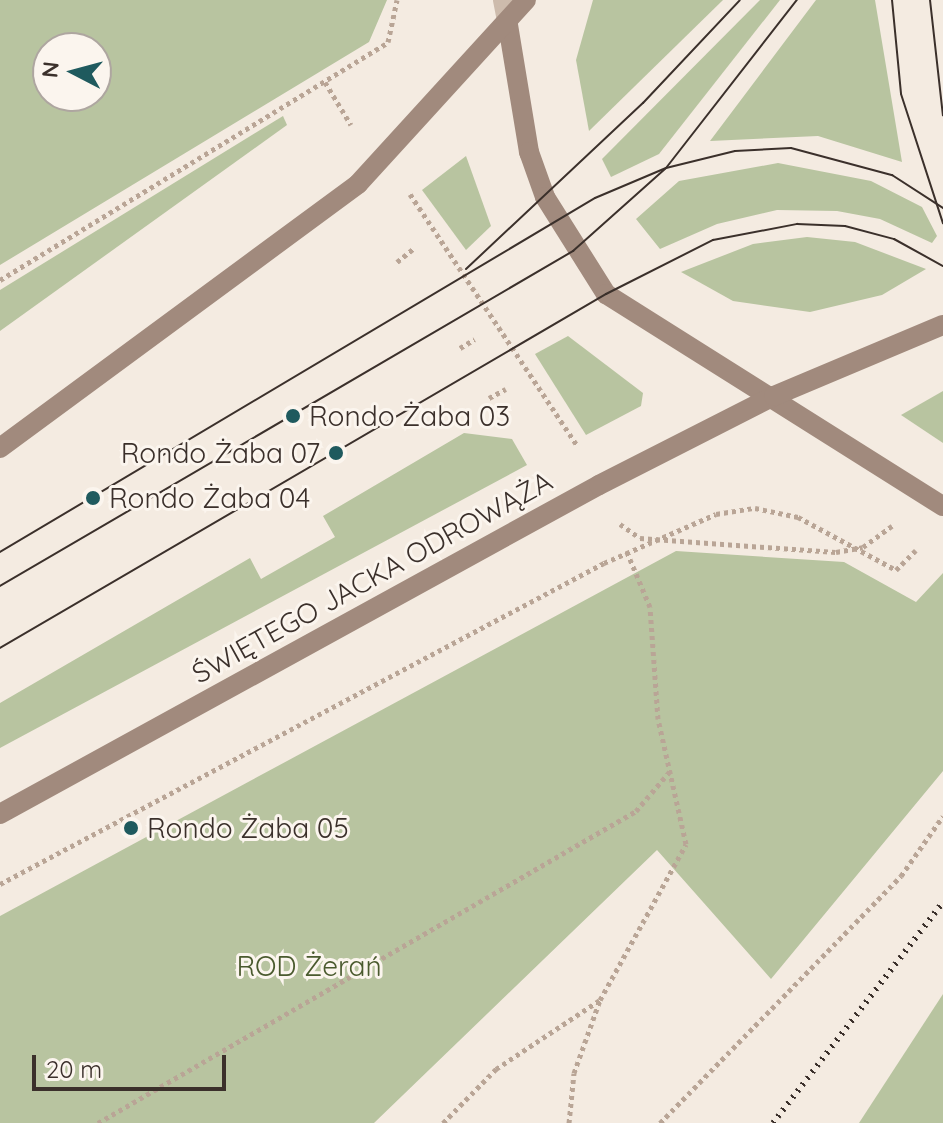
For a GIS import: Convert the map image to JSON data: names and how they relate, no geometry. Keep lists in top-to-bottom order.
{
  "streets": {
    "main road": ["ŚWIĘTEGO JACKA ODROWĄŻA"]
  },
  "parks": ["ROD Żerań"],
  "places": [
    "Rondo Żaba 03",
    "Rondo Żaba 07",
    "Rondo Żaba 04",
    "Rondo Żaba 05"
  ],
  "scale_bar": "20 m",
  "north": "left"
}
